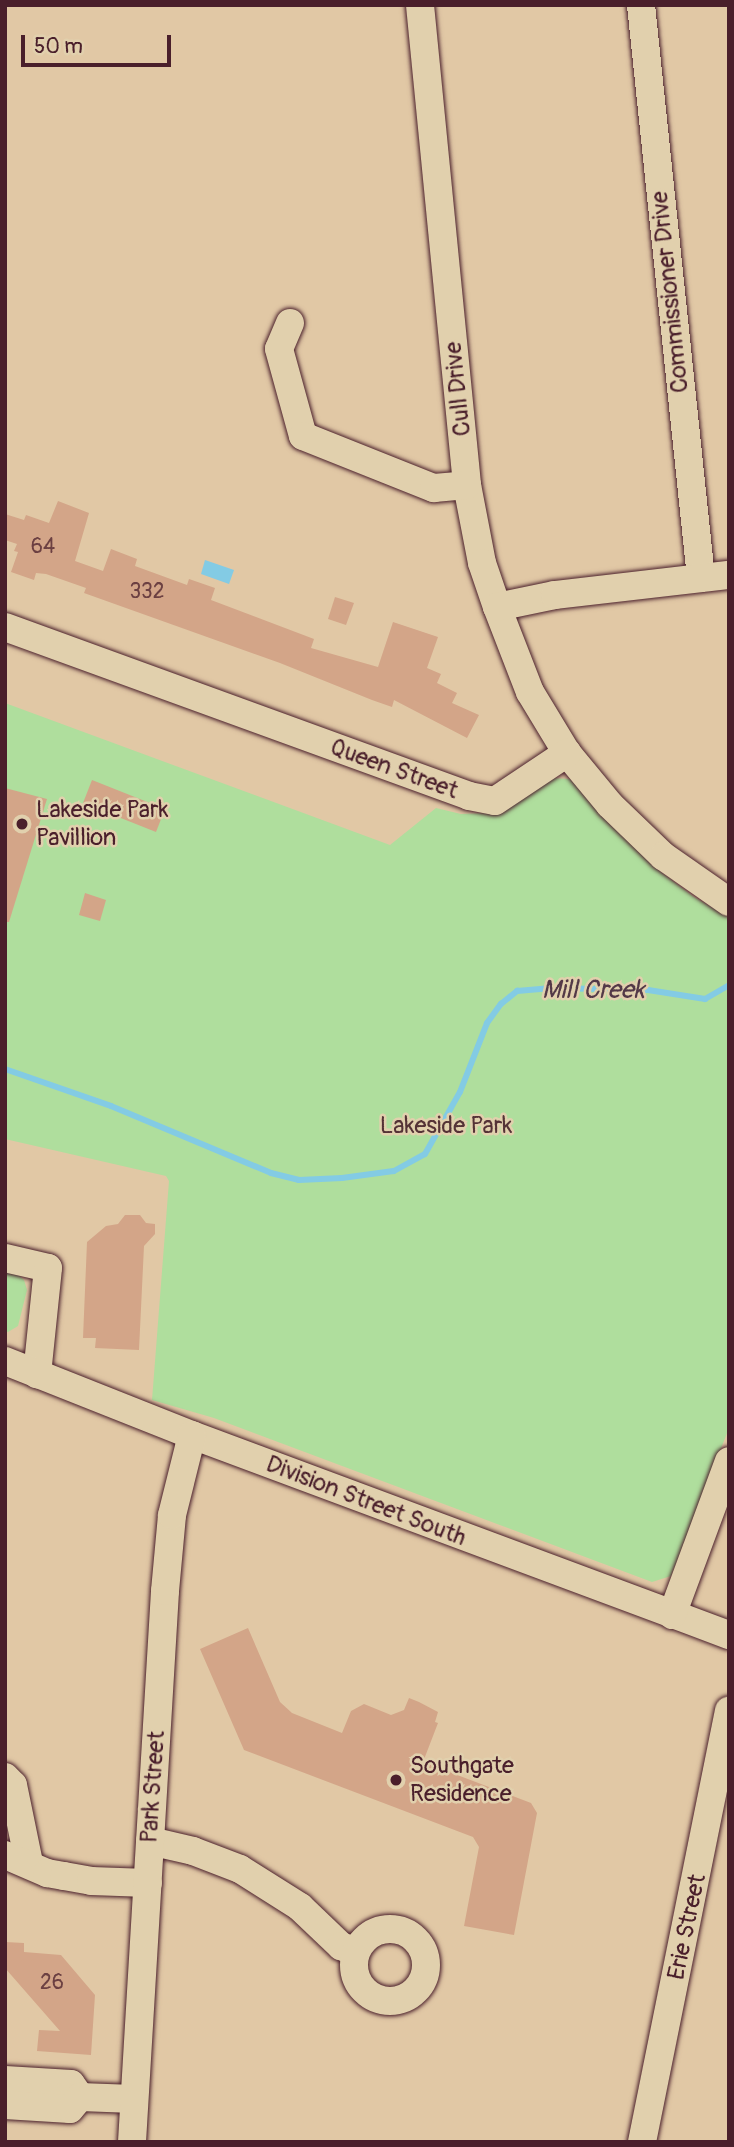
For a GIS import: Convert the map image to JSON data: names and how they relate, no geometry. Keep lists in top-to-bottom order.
{
  "streets": {
    "street": [
      "Commissioner Drive",
      "Cull Drive",
      "Queen Street",
      "Division Street South",
      "Park Street",
      "Erie Street"
    ]
  },
  "crossings": [
    ["Cull Drive", "Queen Street"],
    ["Division Street South", "Park Street"]
  ],
  "water": ["Mill Creek"],
  "parks": ["Lakeside Park"],
  "places": ["Lakeside Park Pavillion", "Southgate Residence"],
  "house_numbers": ["64", "332", "26"],
  "scale_bar": "50 m"
}
